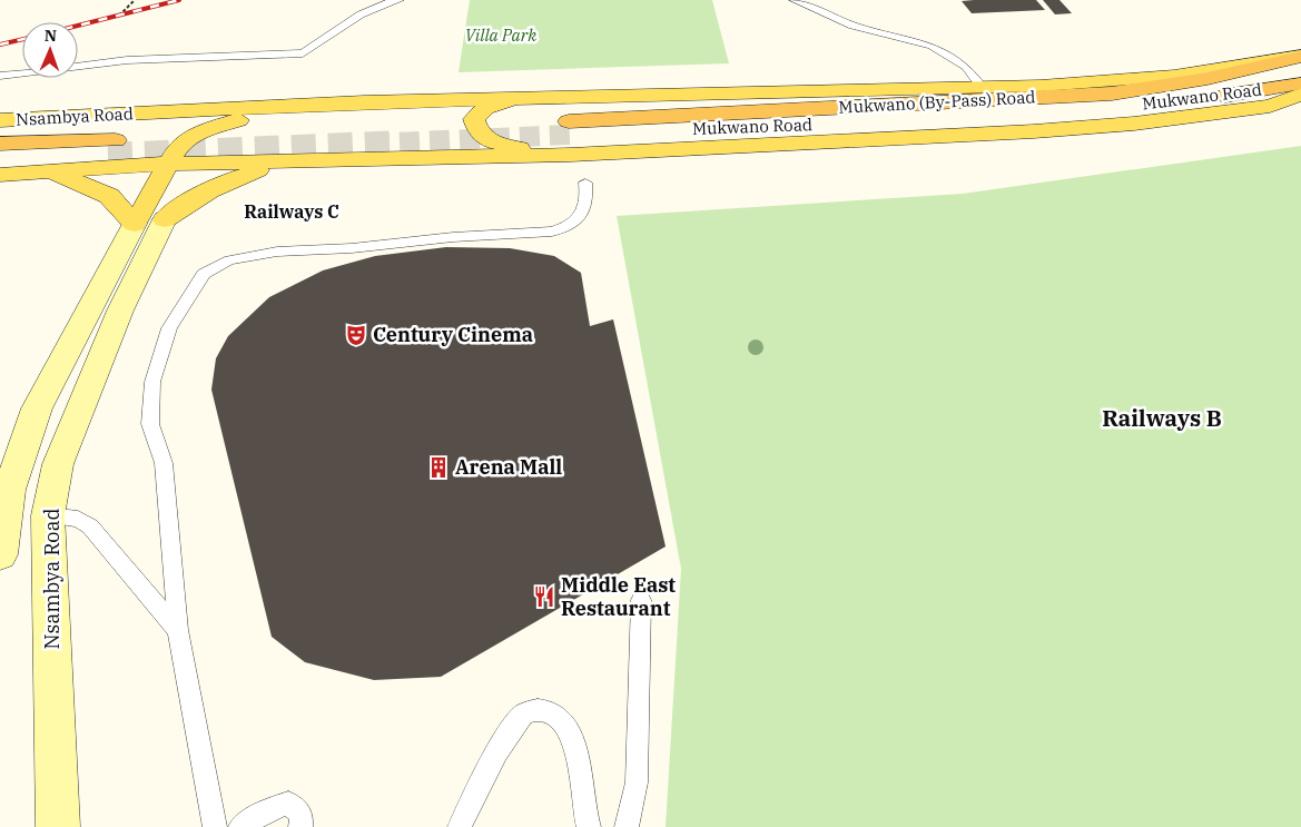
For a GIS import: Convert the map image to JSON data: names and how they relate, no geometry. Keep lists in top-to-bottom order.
{
  "streets": {
    "highway": ["Mukwano Road", "Mukwano (By-Pass) Road"],
    "main road": ["Nsambya Road"]
  },
  "crossings": [
    ["Mukwano Road", "Mukwano (By-Pass) Road"]
  ],
  "districts": ["Railways C", "Railways B"],
  "parks": ["Villa Park"],
  "places": {
    "theatre": ["Century Cinema"],
    "building": ["Arena Mall"],
    "restaurant": ["Middle East Restaurant"]
  },
  "north": "top"
}
